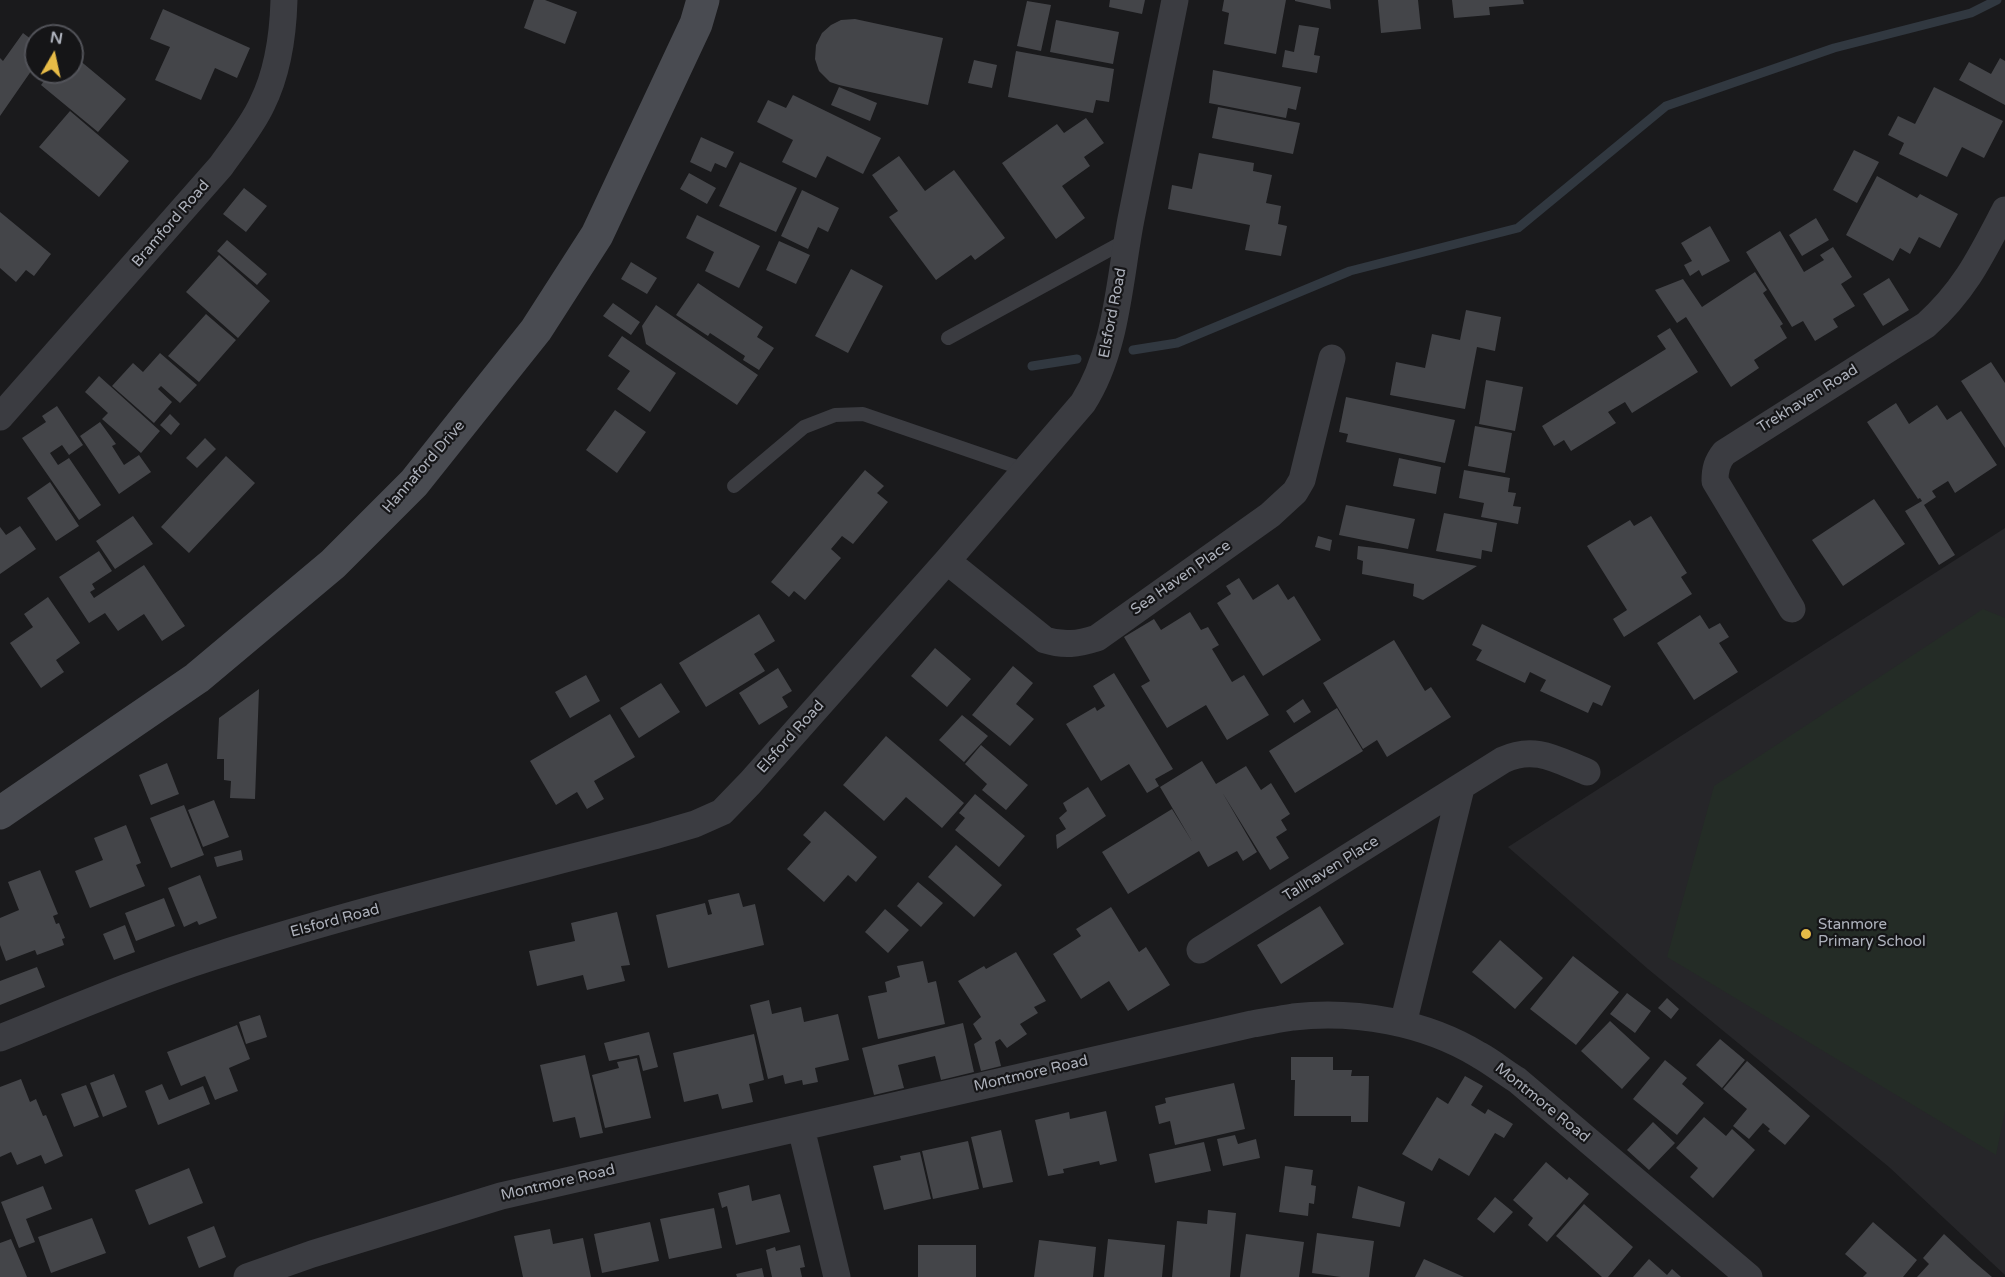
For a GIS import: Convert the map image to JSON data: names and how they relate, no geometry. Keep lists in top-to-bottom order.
{
  "streets": {
    "street": [
      "Bramford Road",
      "Elsford Road",
      "Trekhaven Road",
      "Hannaford Drive",
      "Sea Haven Place",
      "Tallhaven Place",
      "Montmore Road"
    ]
  },
  "crossings": [
    ["Elsford Road", "Sea Haven Place"]
  ],
  "places": ["Stanmore Primary School"],
  "north": "top"
}
